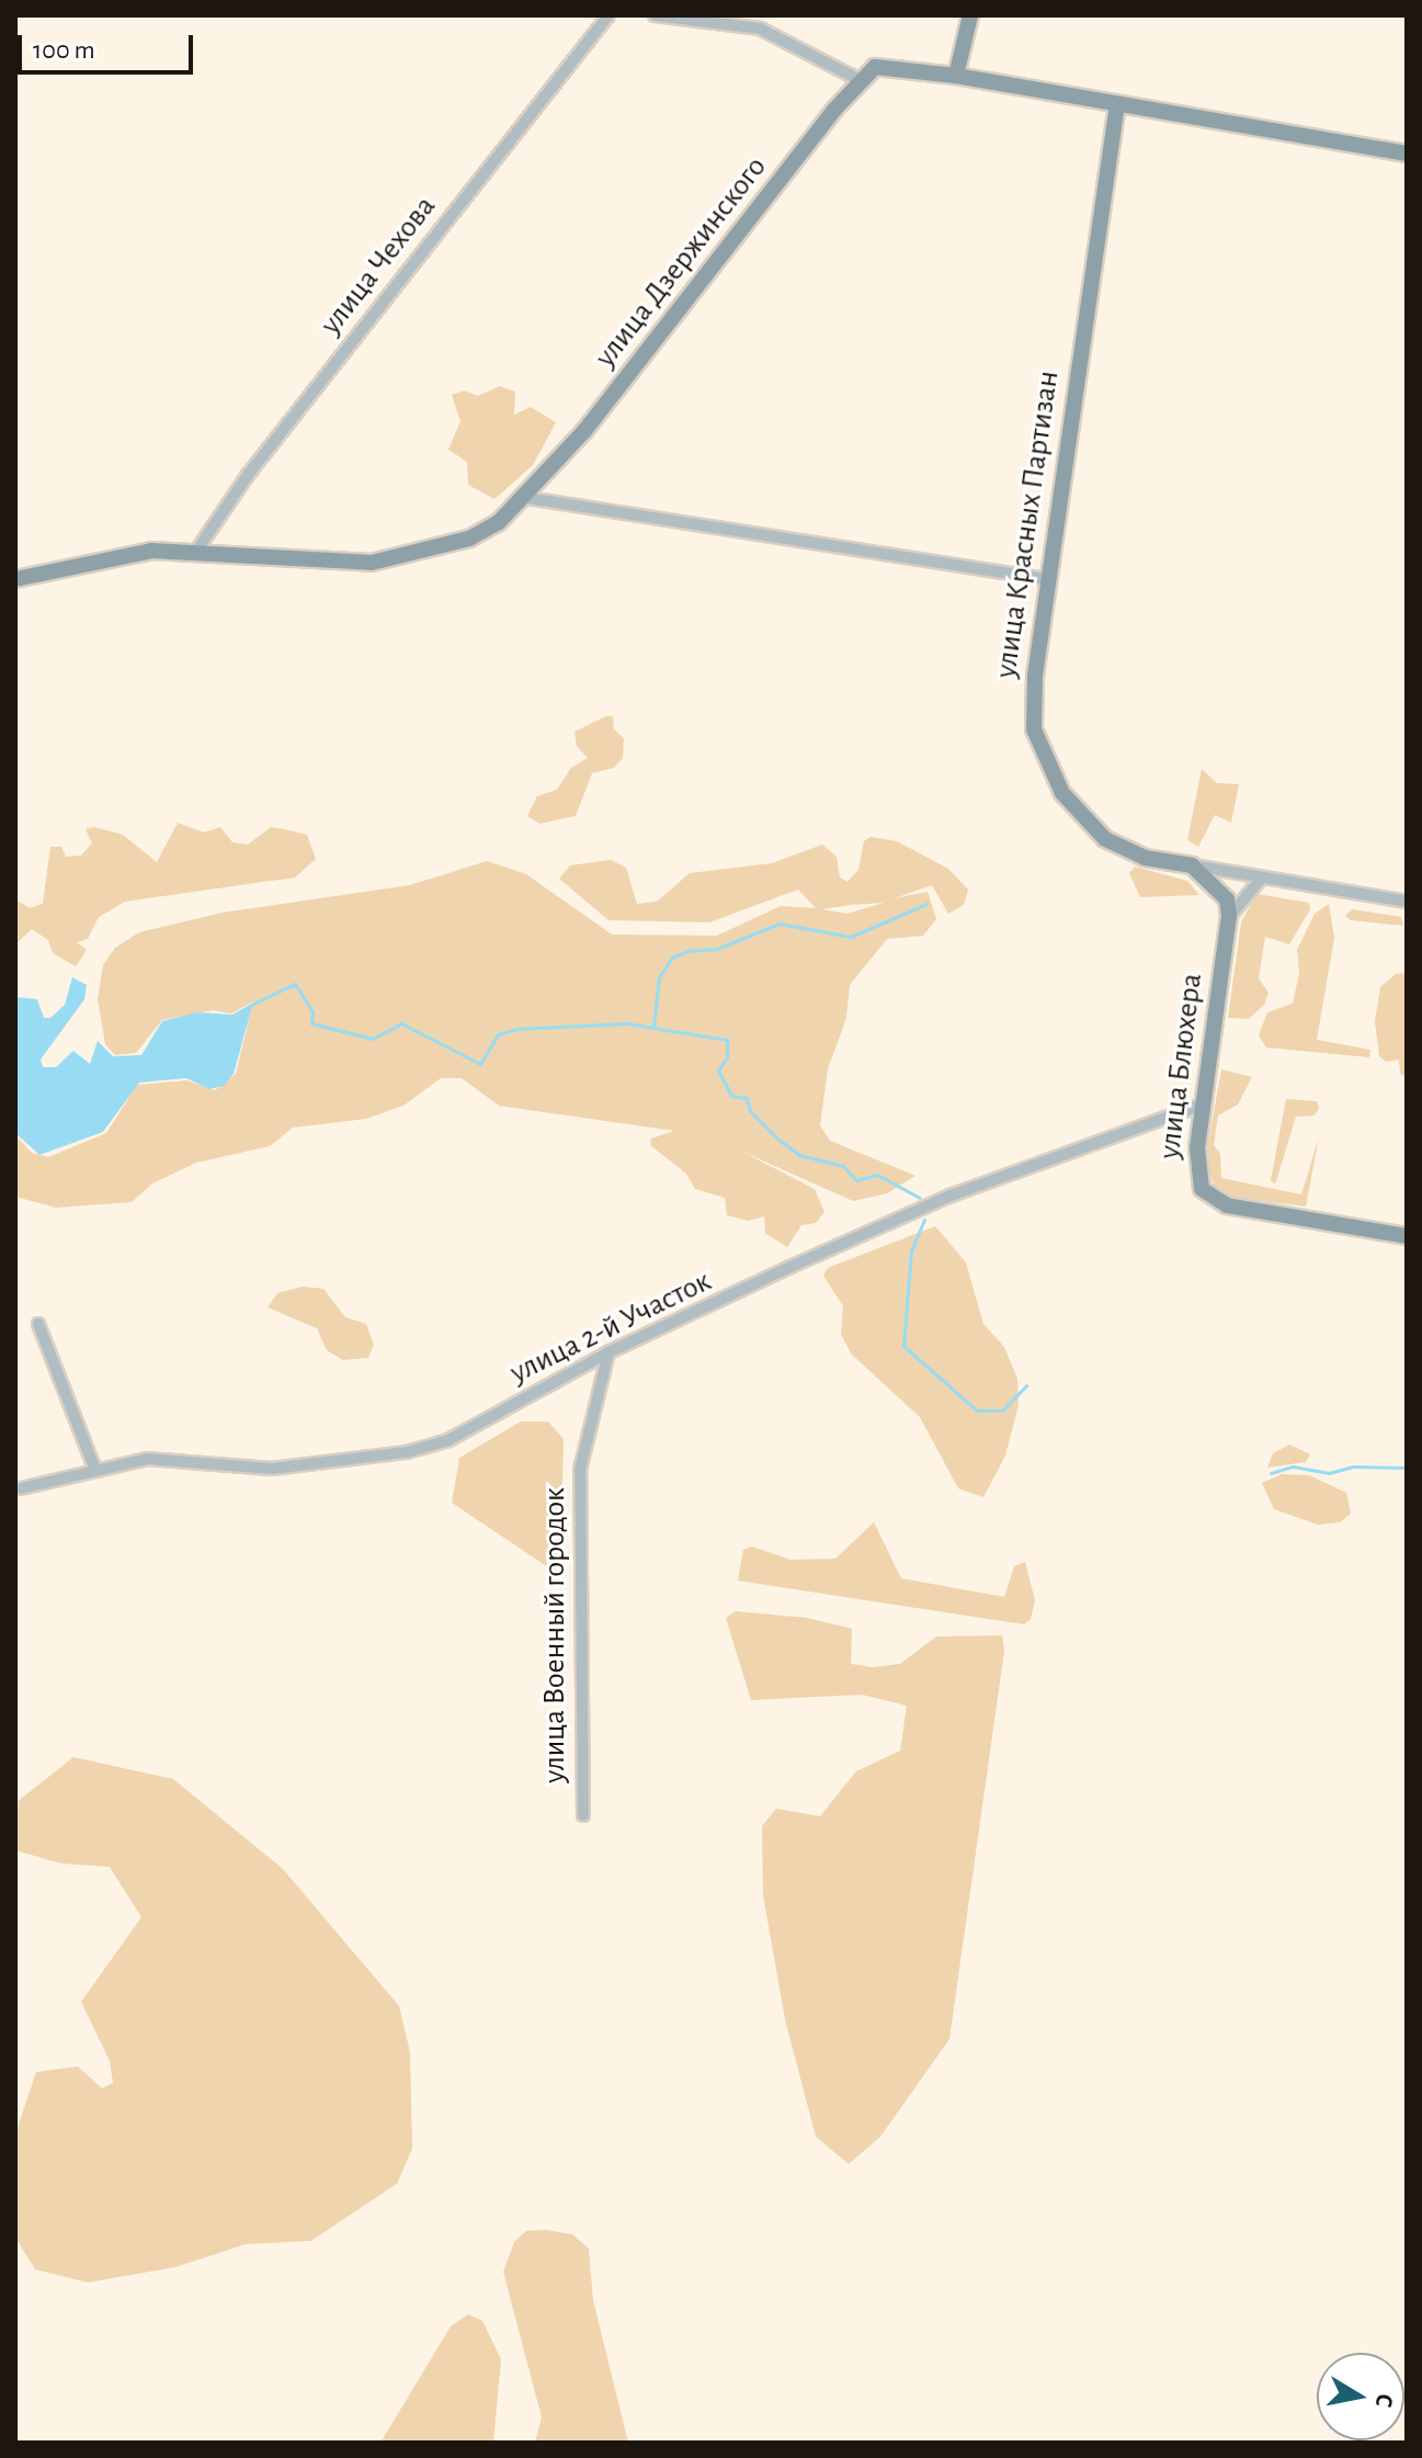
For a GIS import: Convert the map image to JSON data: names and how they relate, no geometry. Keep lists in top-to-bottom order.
{
  "streets": {
    "street": [
      "улица Дзержинского",
      "улица Чехова",
      "улица Красных Партизан",
      "улица Блюхера",
      "улица 2-й Участок",
      "улица Военный городок"
    ]
  },
  "crossings": [
    ["улица Дзержинского", "улица Чехова"],
    ["улица Красных Партизан", "улица Блюхера"],
    ["улица Блюхера", "улица 2-й Участок"],
    ["улица 2-й Участок", "улица Военный городок"]
  ],
  "scale_bar": "100 m",
  "north": "right"
}
